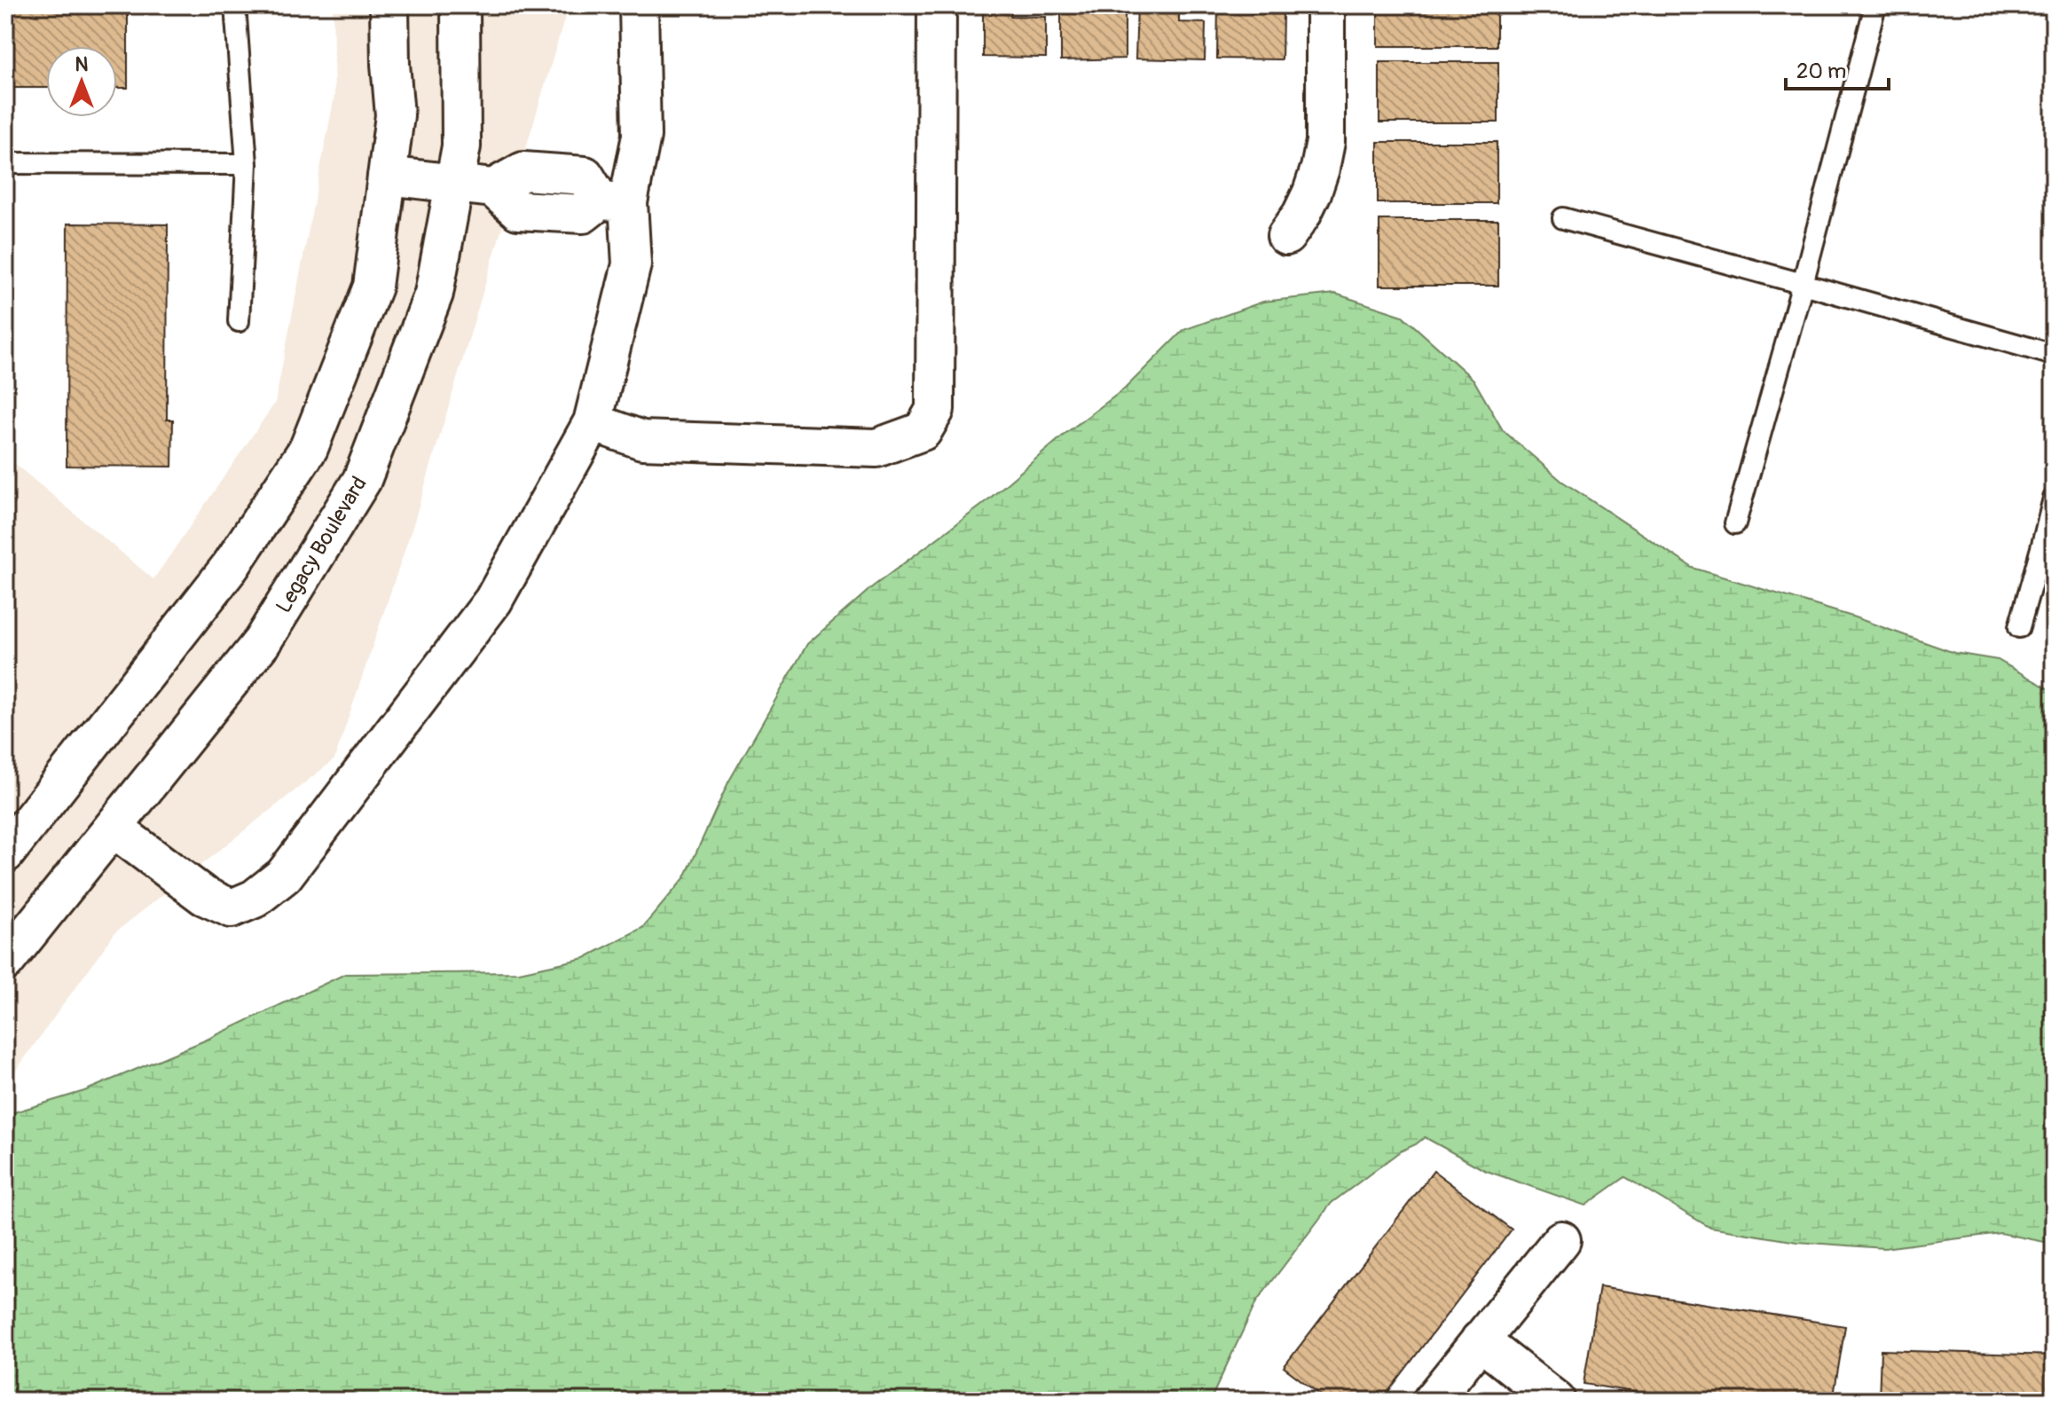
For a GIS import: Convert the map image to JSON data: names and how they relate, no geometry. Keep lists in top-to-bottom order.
{
  "streets": {
    "street": ["Legacy Boulevard"]
  },
  "scale_bar": "20 m",
  "north": "top"
}
